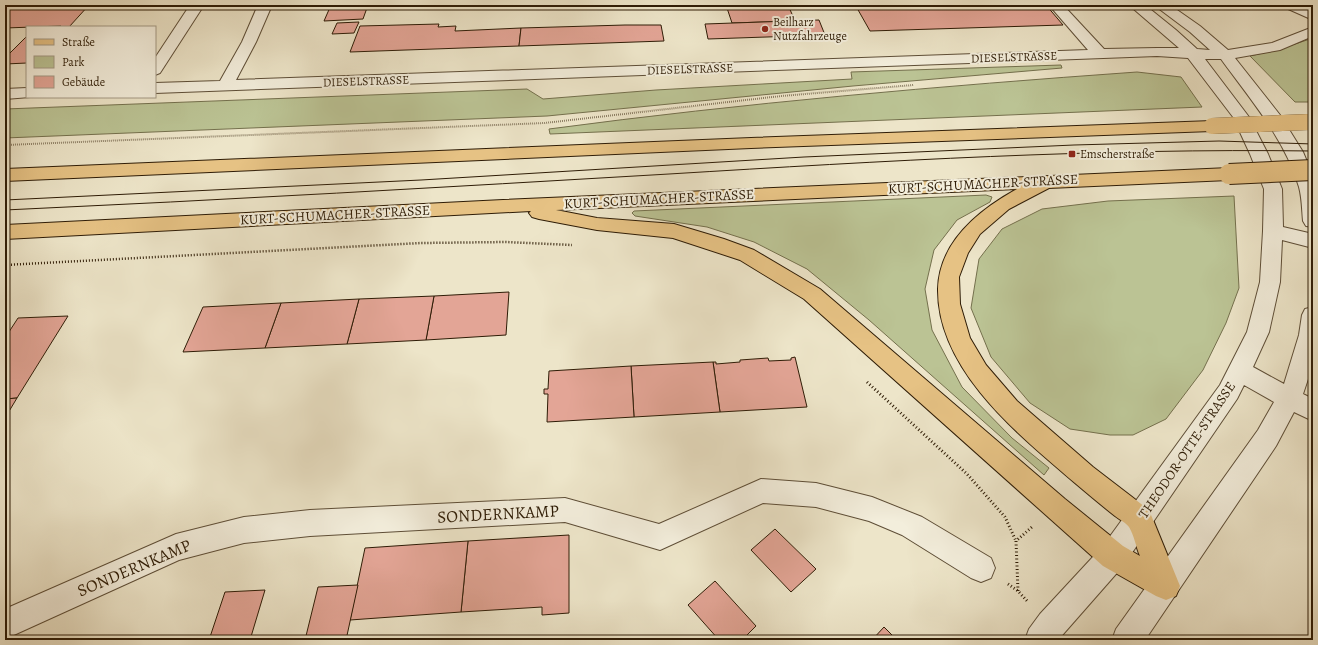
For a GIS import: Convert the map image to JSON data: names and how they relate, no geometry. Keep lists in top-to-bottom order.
{
  "streets": {
    "main road": ["KURT-SCHUMACHER-STRASSE"],
    "street": ["DIESELSTRASSE", "THEODOR-OTTE-STRASSE", "SONDERNKAMP"]
  },
  "places": {
    "other": ["Beilharz Nutzfahrzeuge"],
    "transit": ["Emscherstraße"]
  },
  "legend": ["Straße", "Park", "Gebäude"]
}
